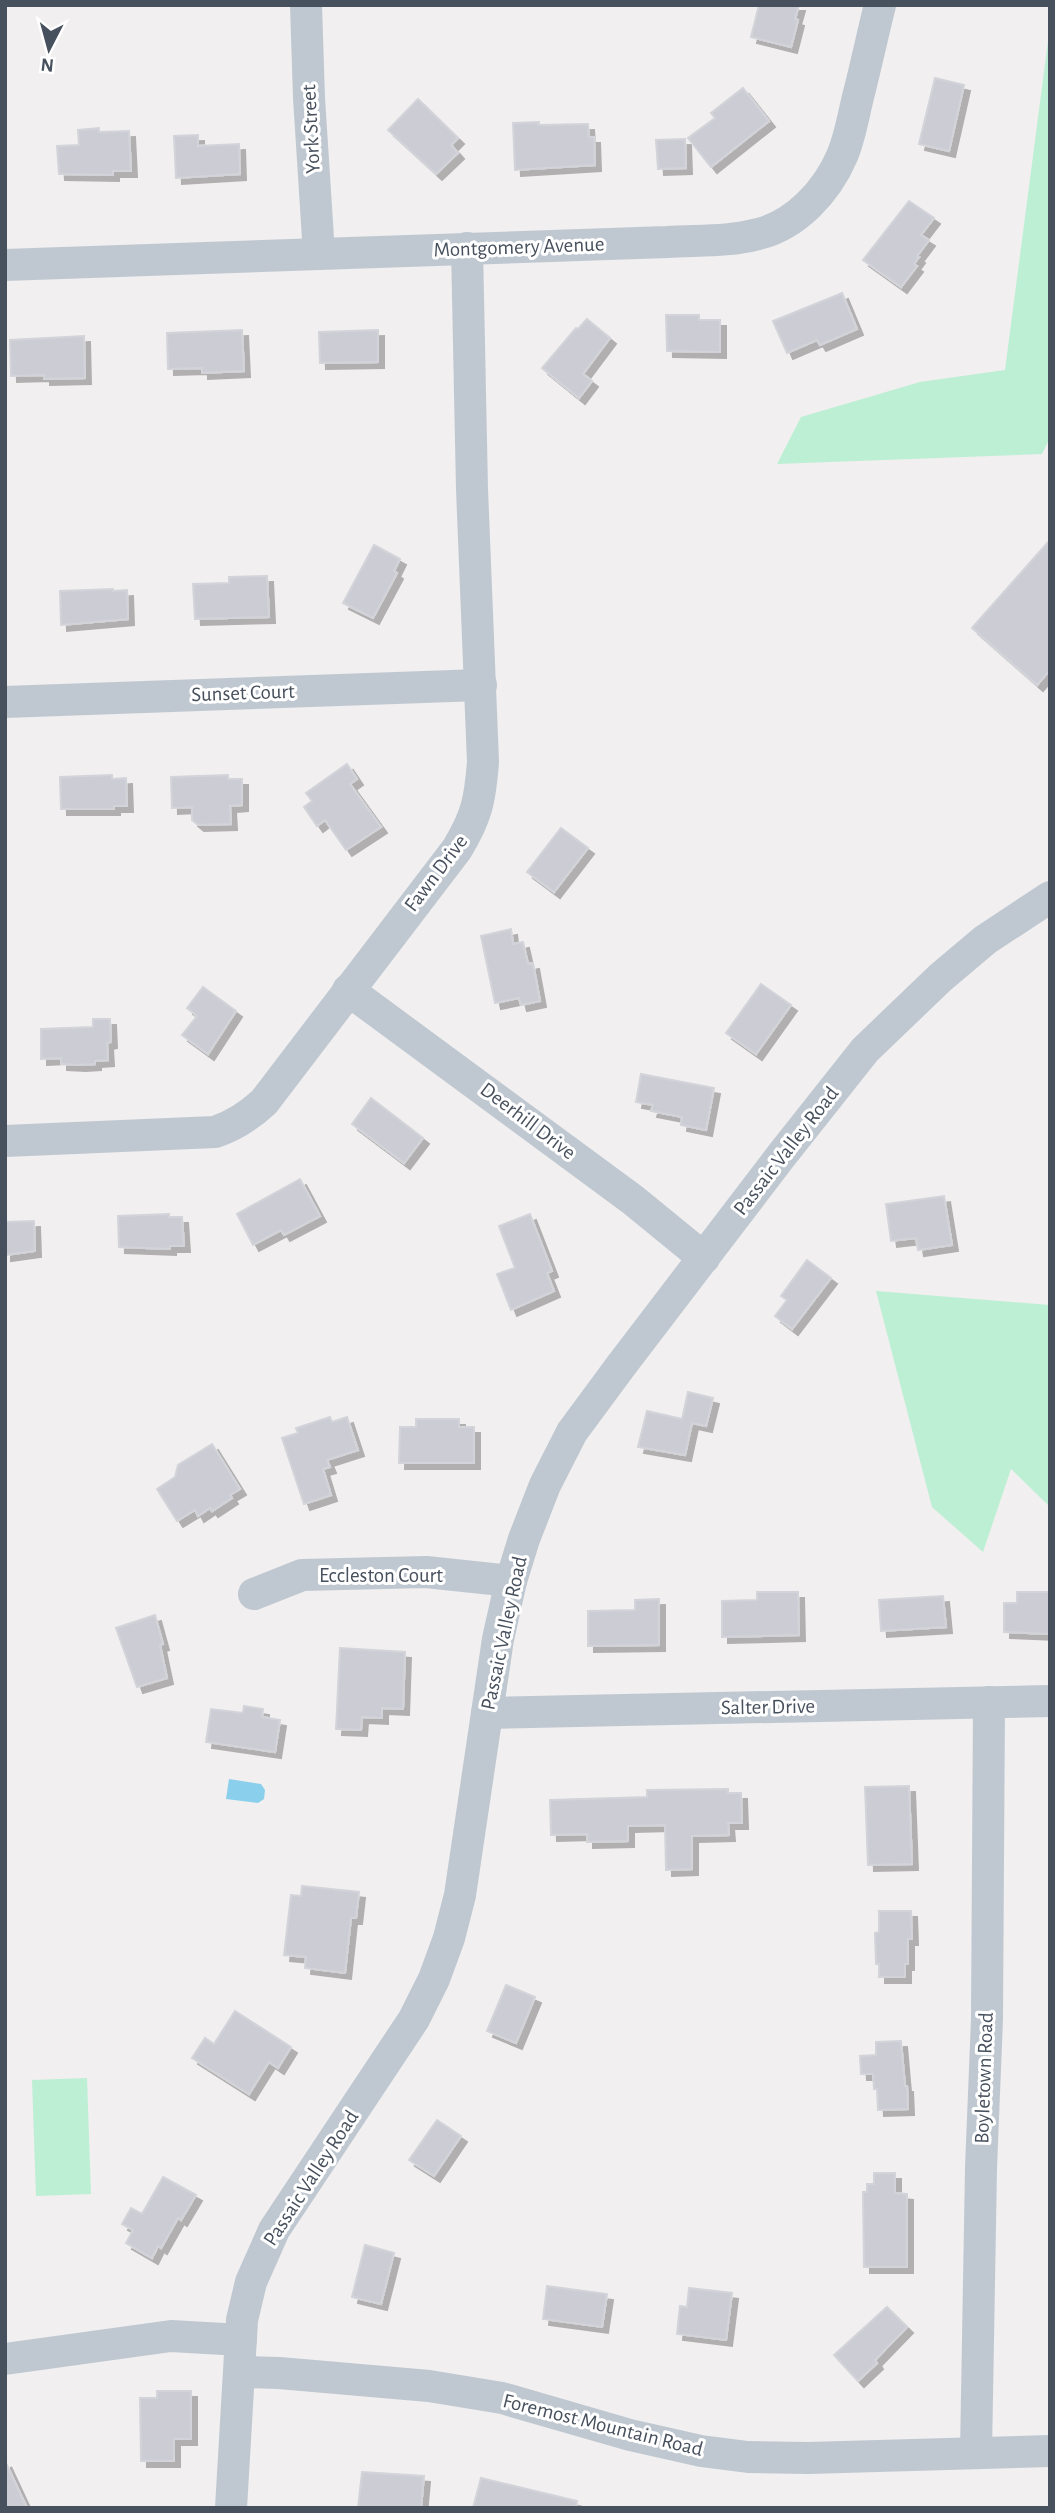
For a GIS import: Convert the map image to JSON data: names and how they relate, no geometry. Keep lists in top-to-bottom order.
{
  "streets": {
    "street": [
      "York Street",
      "Montgomery Avenue",
      "Sunset Court",
      "Fawn Drive",
      "Deerhill Drive",
      "Passaic Valley Road",
      "Eccleston Court",
      "Salter Drive",
      "Boyletown Road",
      "Foremost Mountain Road"
    ]
  },
  "crossings": [
    ["York Street", "Montgomery Avenue"],
    ["Montgomery Avenue", "Fawn Drive"],
    ["Sunset Court", "Fawn Drive"],
    ["Fawn Drive", "Deerhill Drive"],
    ["Deerhill Drive", "Passaic Valley Road"],
    ["Passaic Valley Road", "Eccleston Court"],
    ["Passaic Valley Road", "Salter Drive"],
    ["Passaic Valley Road", "Foremost Mountain Road"],
    ["Salter Drive", "Boyletown Road"],
    ["Boyletown Road", "Foremost Mountain Road"]
  ],
  "north": "bottom"
}
